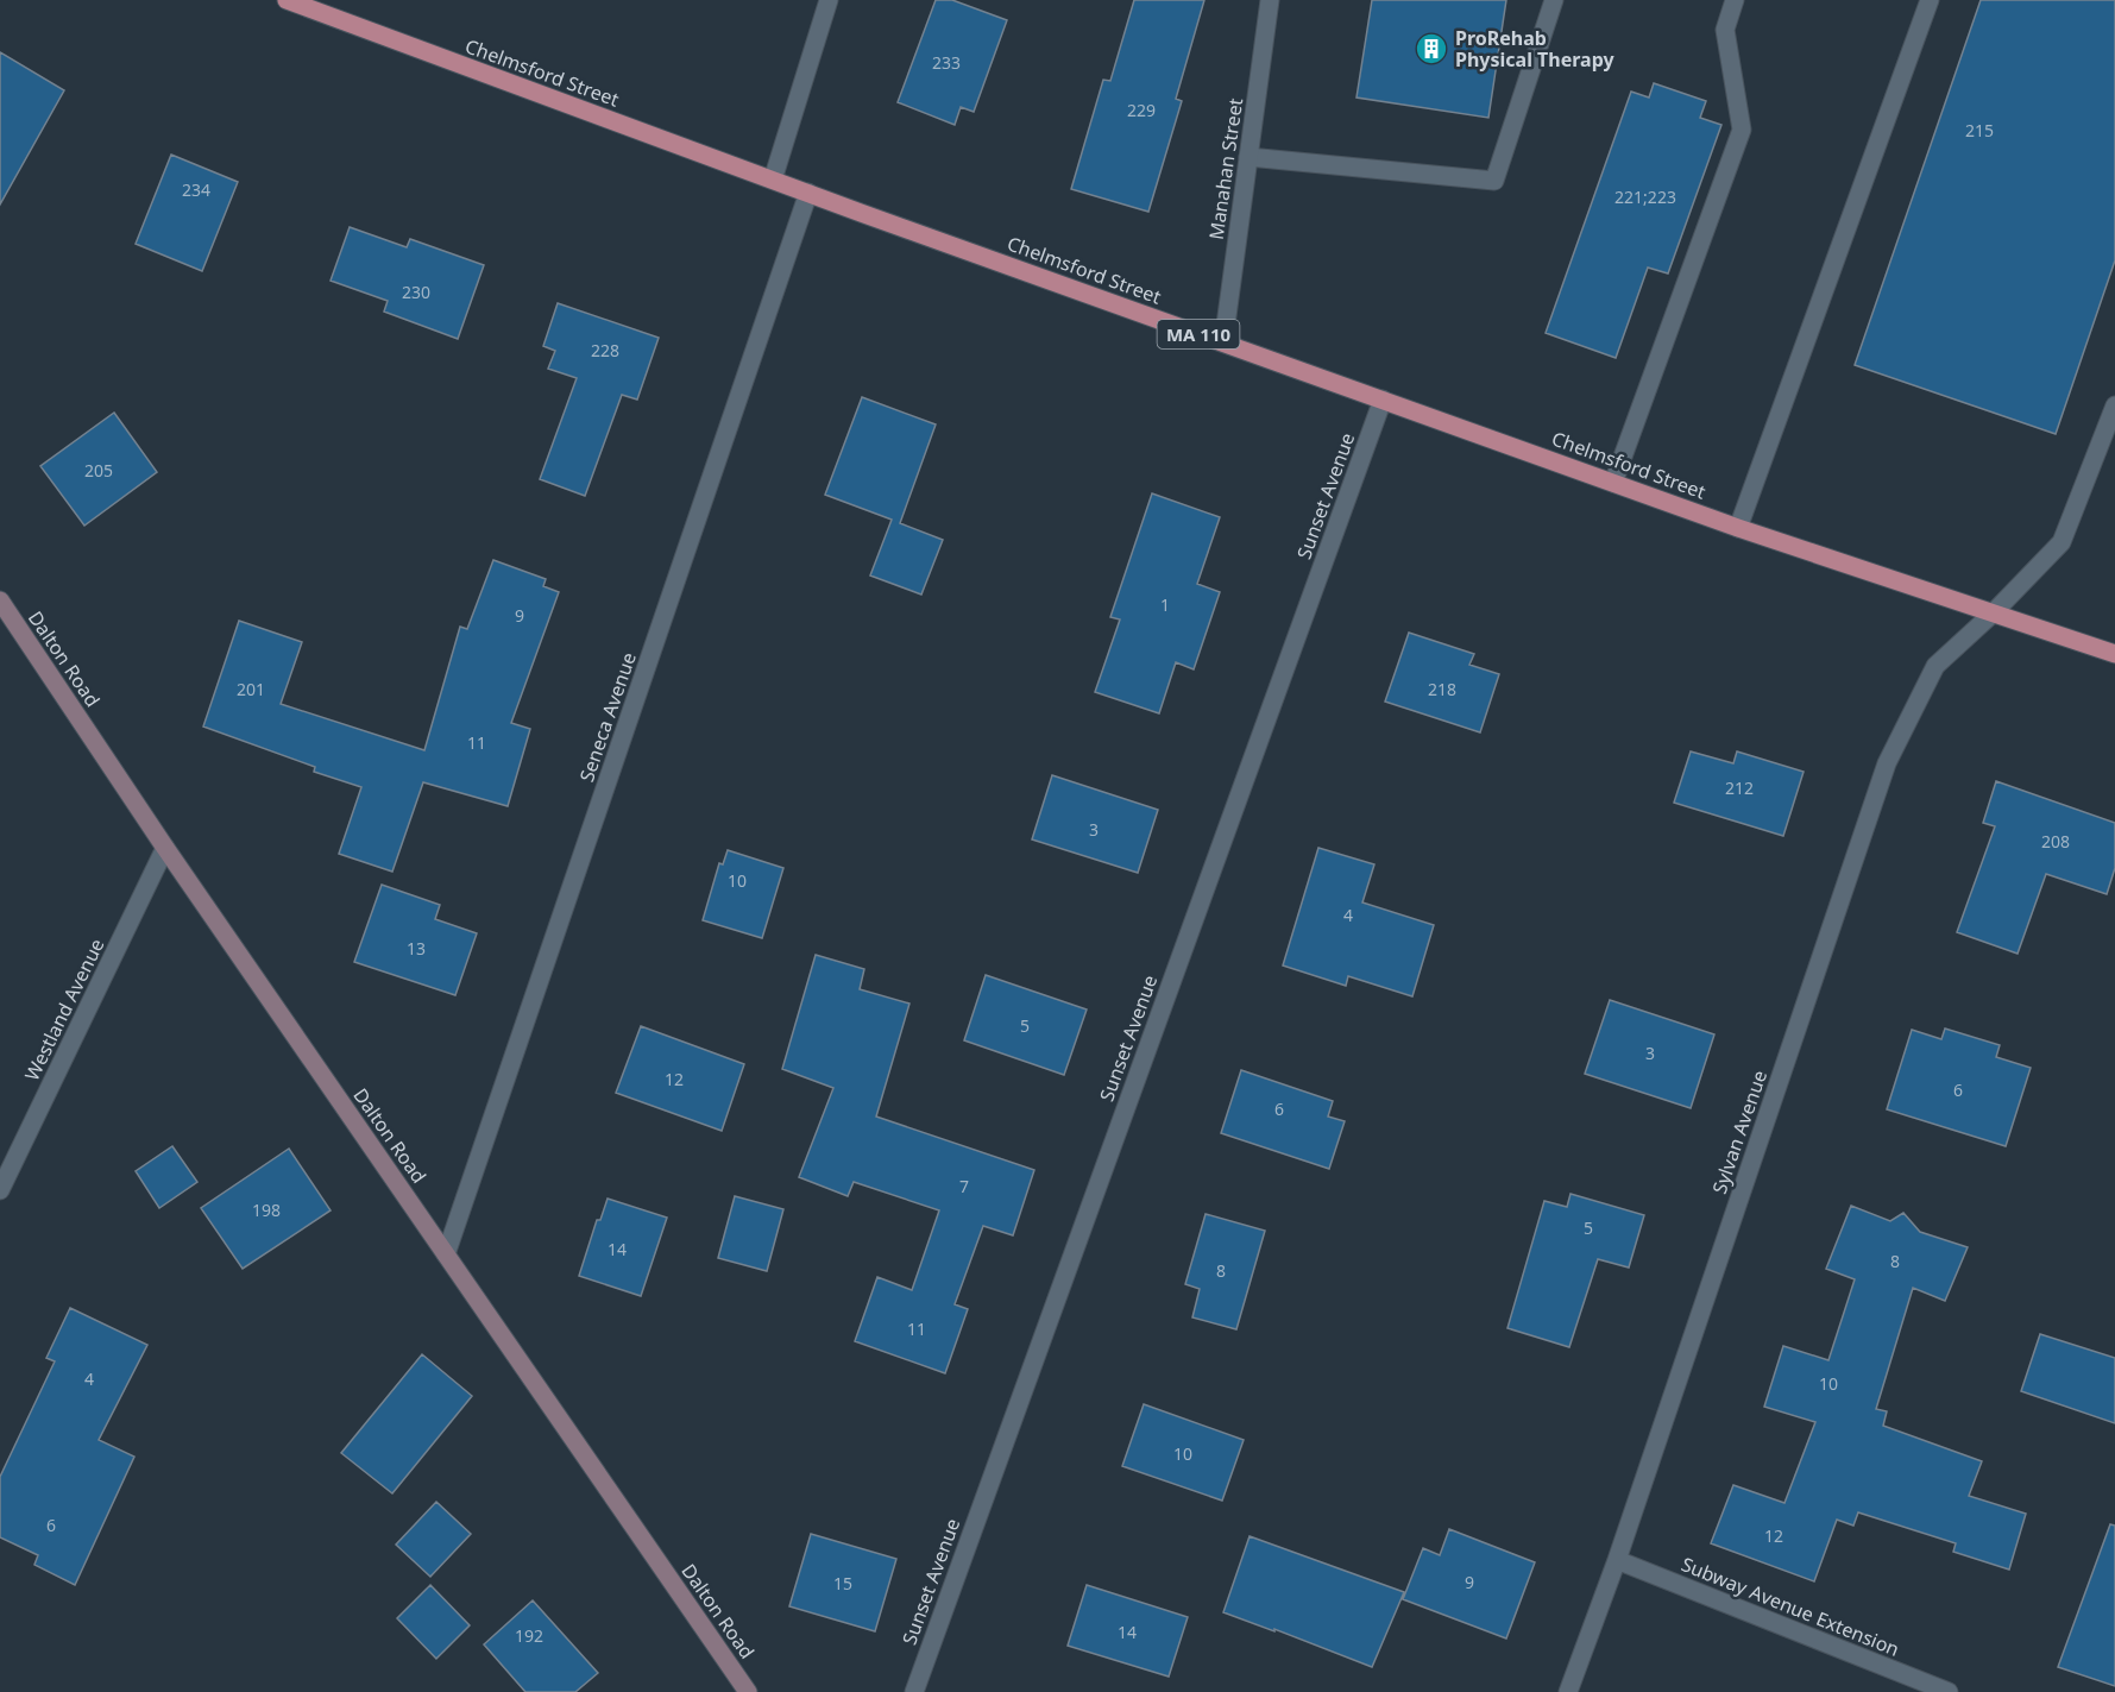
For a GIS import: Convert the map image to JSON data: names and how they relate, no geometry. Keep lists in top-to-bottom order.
{
  "streets": {
    "main road": ["Chelmsford Street", "MA 110"],
    "street": [
      "Manahan Street",
      "Sunset Avenue",
      "Dalton Road",
      "Seneca Avenue",
      "Westland Avenue",
      "Sylvan Avenue",
      "Subway Avenue Extension"
    ]
  },
  "crossings": [
    ["Chelmsford Street", "Manahan Street"],
    ["Chelmsford Street", "Sunset Avenue"],
    ["Chelmsford Street", "Seneca Avenue"],
    ["Chelmsford Street", "Sylvan Avenue"],
    ["Dalton Road", "Seneca Avenue"],
    ["Dalton Road", "Westland Avenue"],
    ["Sylvan Avenue", "Subway Avenue Extension"]
  ],
  "places": {
    "building": ["ProRehab Physical Therapy"]
  },
  "house_numbers": [
    "233",
    "229",
    "215",
    "234",
    "221;223",
    "230",
    "228",
    "205",
    "1",
    "9",
    "201",
    "218",
    "11",
    "212",
    "3",
    "208",
    "10",
    "4",
    "13",
    "5",
    "3",
    "12",
    "6",
    "6",
    "7",
    "198",
    "5",
    "14",
    "8",
    "8",
    "11",
    "4",
    "10",
    "10",
    "6",
    "12",
    "9",
    "15",
    "14",
    "192"
  ]
}
